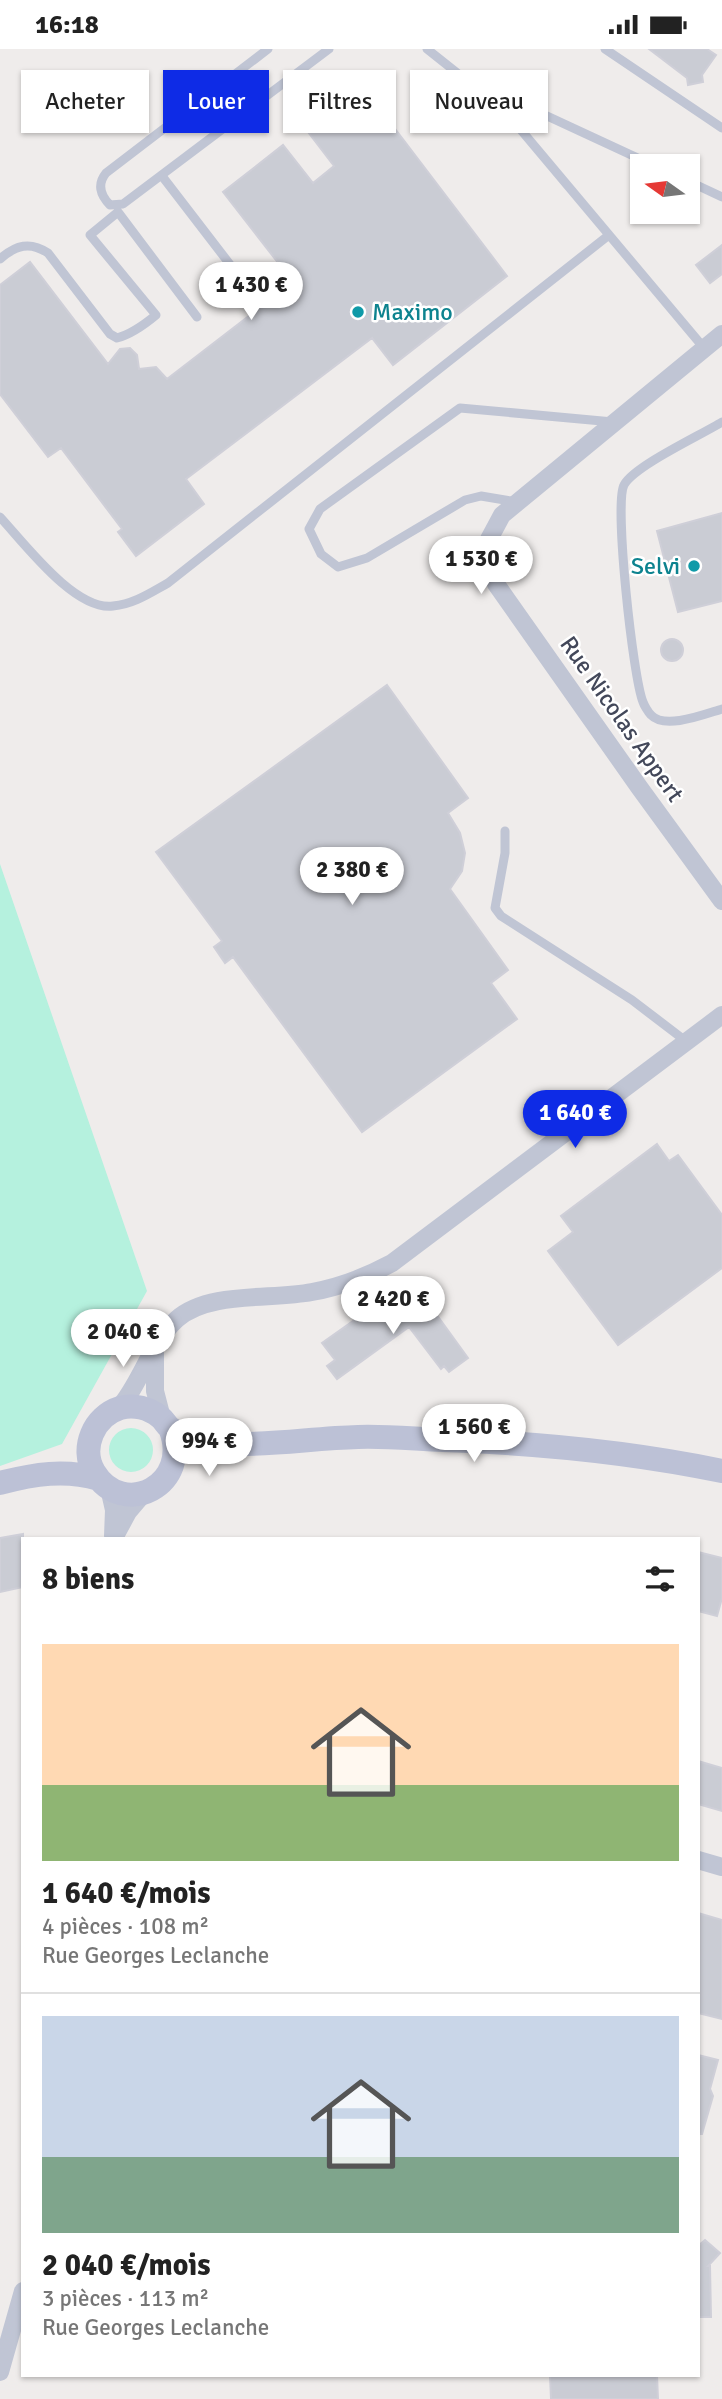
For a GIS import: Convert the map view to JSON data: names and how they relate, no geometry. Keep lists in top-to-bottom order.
{
  "streets": {
    "street": ["Rue Nicolas Appert"]
  },
  "places": ["Maximo", "Selvi"],
  "north": "left",
  "page": {
    "status": "16:18",
    "chip": [
      "Acheter",
      "Louer",
      "Filtres",
      "Nouveau"
    ],
    "price": [
      "1 430 €",
      "1 530 €",
      "2 380 €",
      "1 640 €",
      "2 420 €",
      "2 040 €",
      "1 560 €",
      "994 €"
    ],
    "heading": "8 biens",
    "list": [
      {
        "name": "1 640 €/mois",
        "note": "4 pièces · 108 m² · Rue Georges Leclanche"
      },
      {
        "name": "2 040 €/mois",
        "note": "3 pièces · 113 m² · Rue Georges Leclanche"
      }
    ]
  }
}
